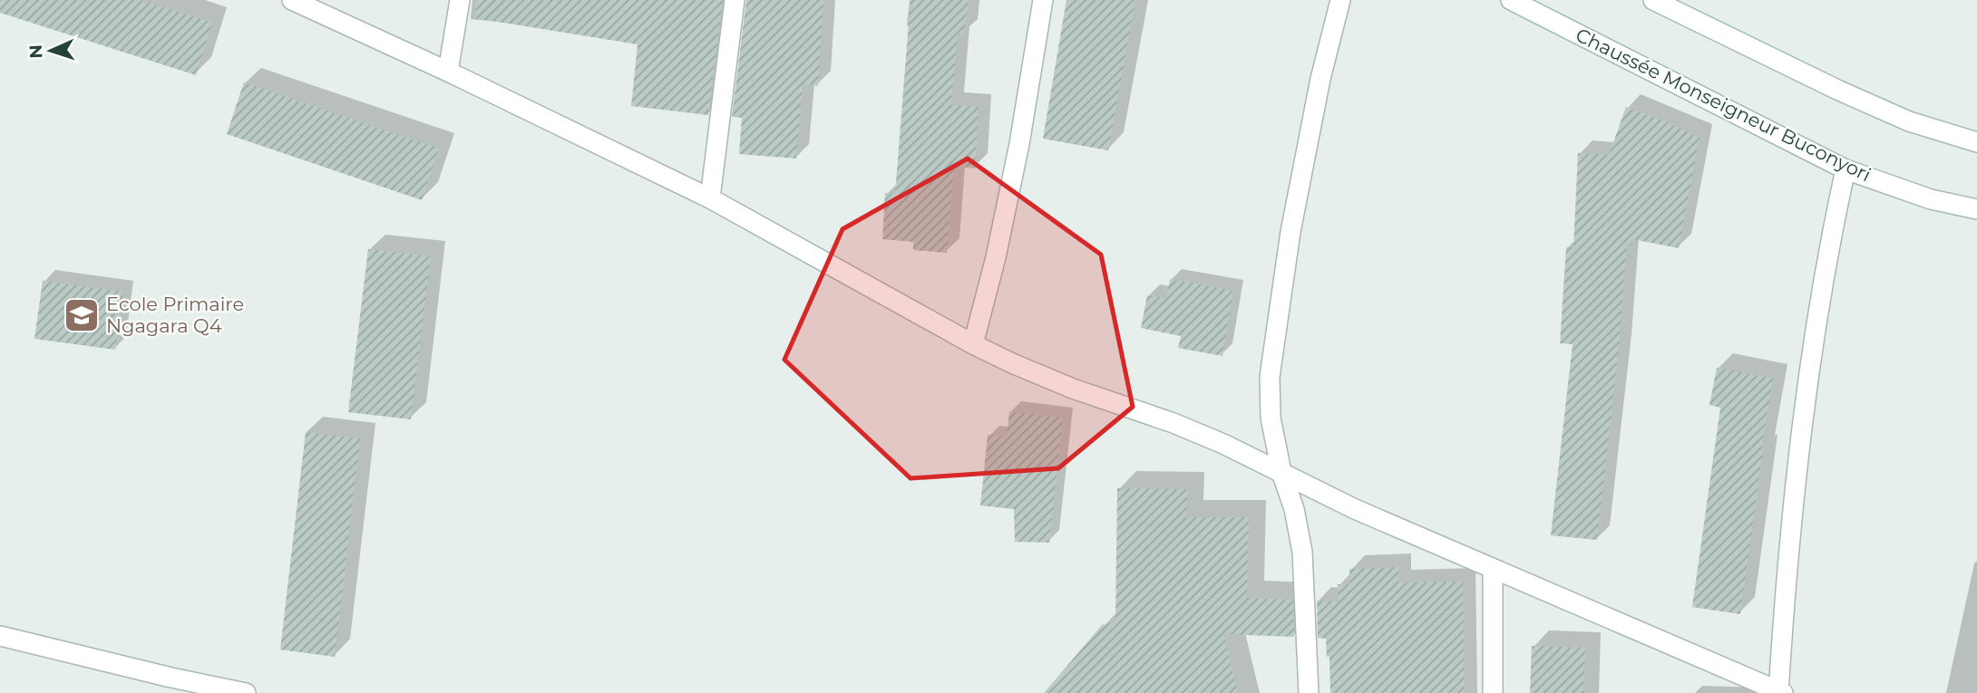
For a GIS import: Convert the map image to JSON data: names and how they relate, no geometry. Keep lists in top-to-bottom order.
{
  "streets": {
    "street": ["Chaussée Monseigneur Buconyori"]
  },
  "places": {
    "school or university": ["Ecole Primaire Ngagara Q4"]
  },
  "north": "left"
}
